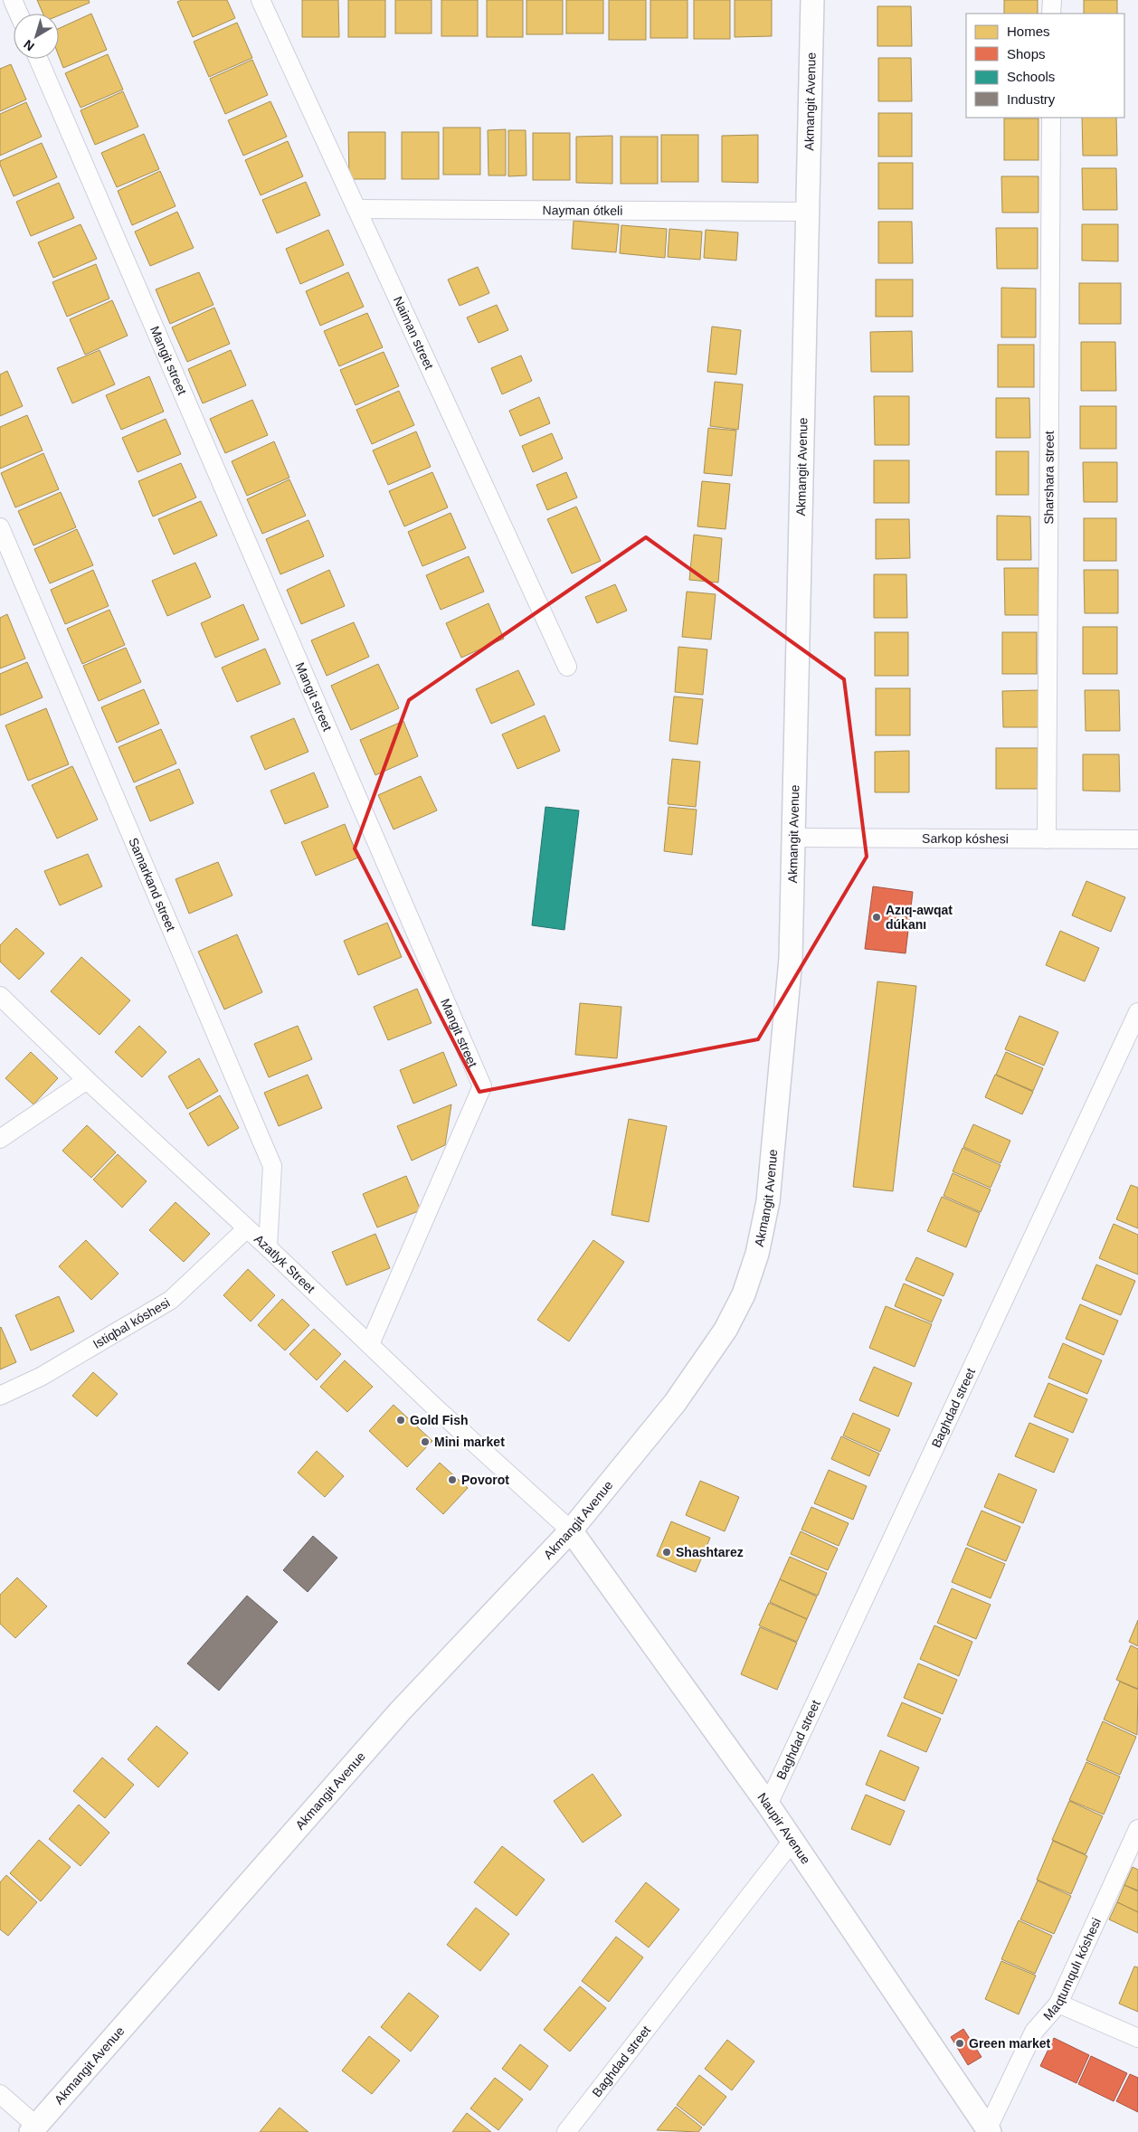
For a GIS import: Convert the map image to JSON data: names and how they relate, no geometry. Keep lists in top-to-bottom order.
{
  "streets": {
    "street": [
      "Akmangit Avenue",
      "Nayman ótkeli",
      "Naiman street",
      "Mangit street",
      "Sharshara street",
      "Sarkop kóshesi",
      "Samarkand street",
      "Azatlyk Street",
      "Istiqbal kóshesi",
      "Baghdad street",
      "Naupir Avenue",
      "Maqtumqulı kóshesi"
    ]
  },
  "crossings": [
    ["Akmangit Avenue", "Nayman ótkeli"],
    ["Akmangit Avenue", "Sarkop kóshesi"],
    ["Akmangit Avenue", "Azatlyk Street"],
    ["Akmangit Avenue", "Naupir Avenue"],
    ["Nayman ótkeli", "Naiman street"],
    ["Mangit street", "Azatlyk Street"],
    ["Sharshara street", "Sarkop kóshesi"],
    ["Samarkand street", "Azatlyk Street"],
    ["Azatlyk Street", "Istiqbal kóshesi"],
    ["Azatlyk Street", "Naupir Avenue"],
    ["Baghdad street", "Naupir Avenue"],
    ["Naupir Avenue", "Maqtumqulı kóshesi"]
  ],
  "places": [
    "Azıq-awqat dúkanı",
    "Gold Fish",
    "Mini market",
    "Povorot",
    "Shashtarez",
    "Green market"
  ],
  "legend": [
    "Homes",
    "Shops",
    "Schools",
    "Industry"
  ],
  "north": "bottom left"
}
